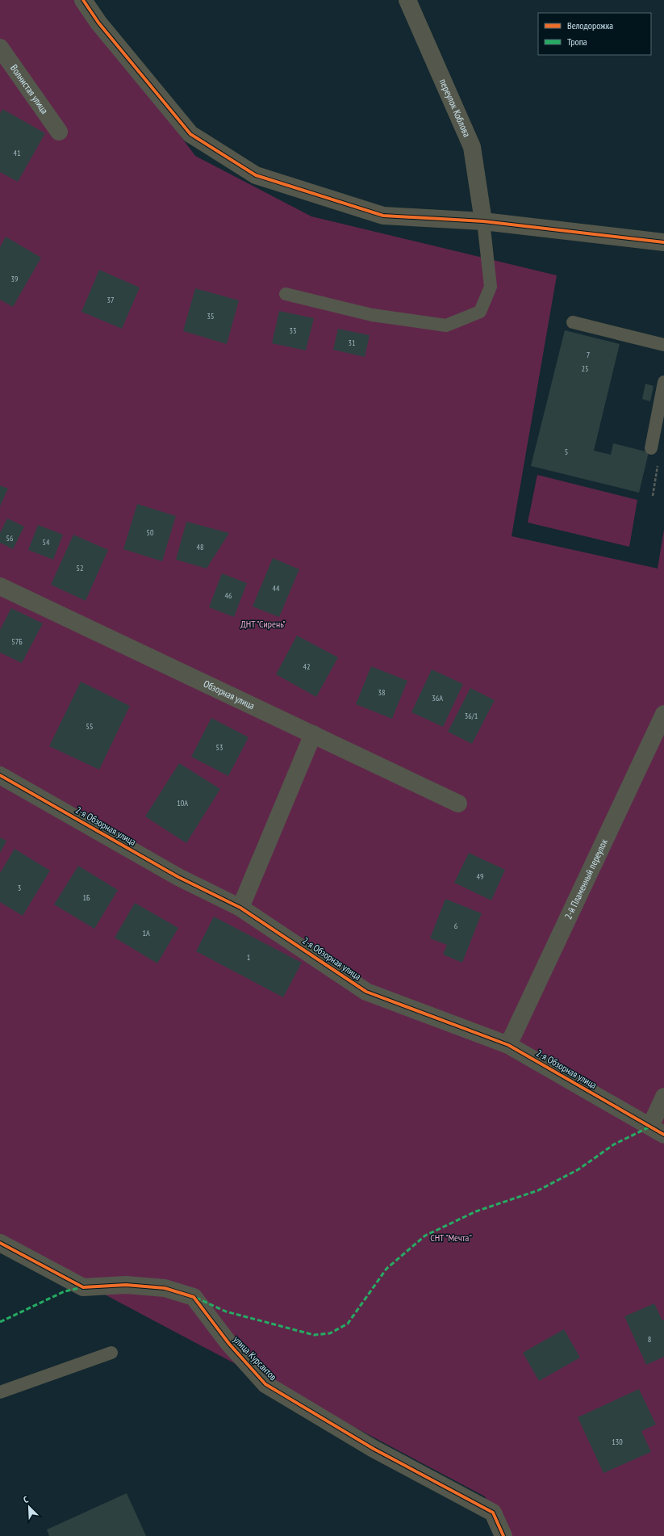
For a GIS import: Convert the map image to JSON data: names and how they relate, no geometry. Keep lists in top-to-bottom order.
{
  "streets": {
    "street": [
      "Волнистая улица",
      "переулок Коблова",
      "Обзорная улица",
      "2-я Обзорная улица",
      "2-й Пламенный переулок",
      "улица Курсантов"
    ]
  },
  "crossings": [
    ["2-я Обзорная улица", "2-й Пламенный переулок"]
  ],
  "parks": ["ДНТ \"Сирень\"", "СНТ \"Мечта\""],
  "house_numbers": [
    "41",
    "39",
    "37",
    "35",
    "33",
    "31",
    "7",
    "25",
    "5",
    "50",
    "56",
    "54",
    "48",
    "52",
    "44",
    "46",
    "57Б",
    "42",
    "38",
    "36А",
    "36/1",
    "55",
    "53",
    "10А",
    "49",
    "3",
    "1Б",
    "6",
    "1А",
    "1",
    "8",
    "130"
  ],
  "legend": ["Велодорожка", "Тропа"],
  "north": "top left"
}
